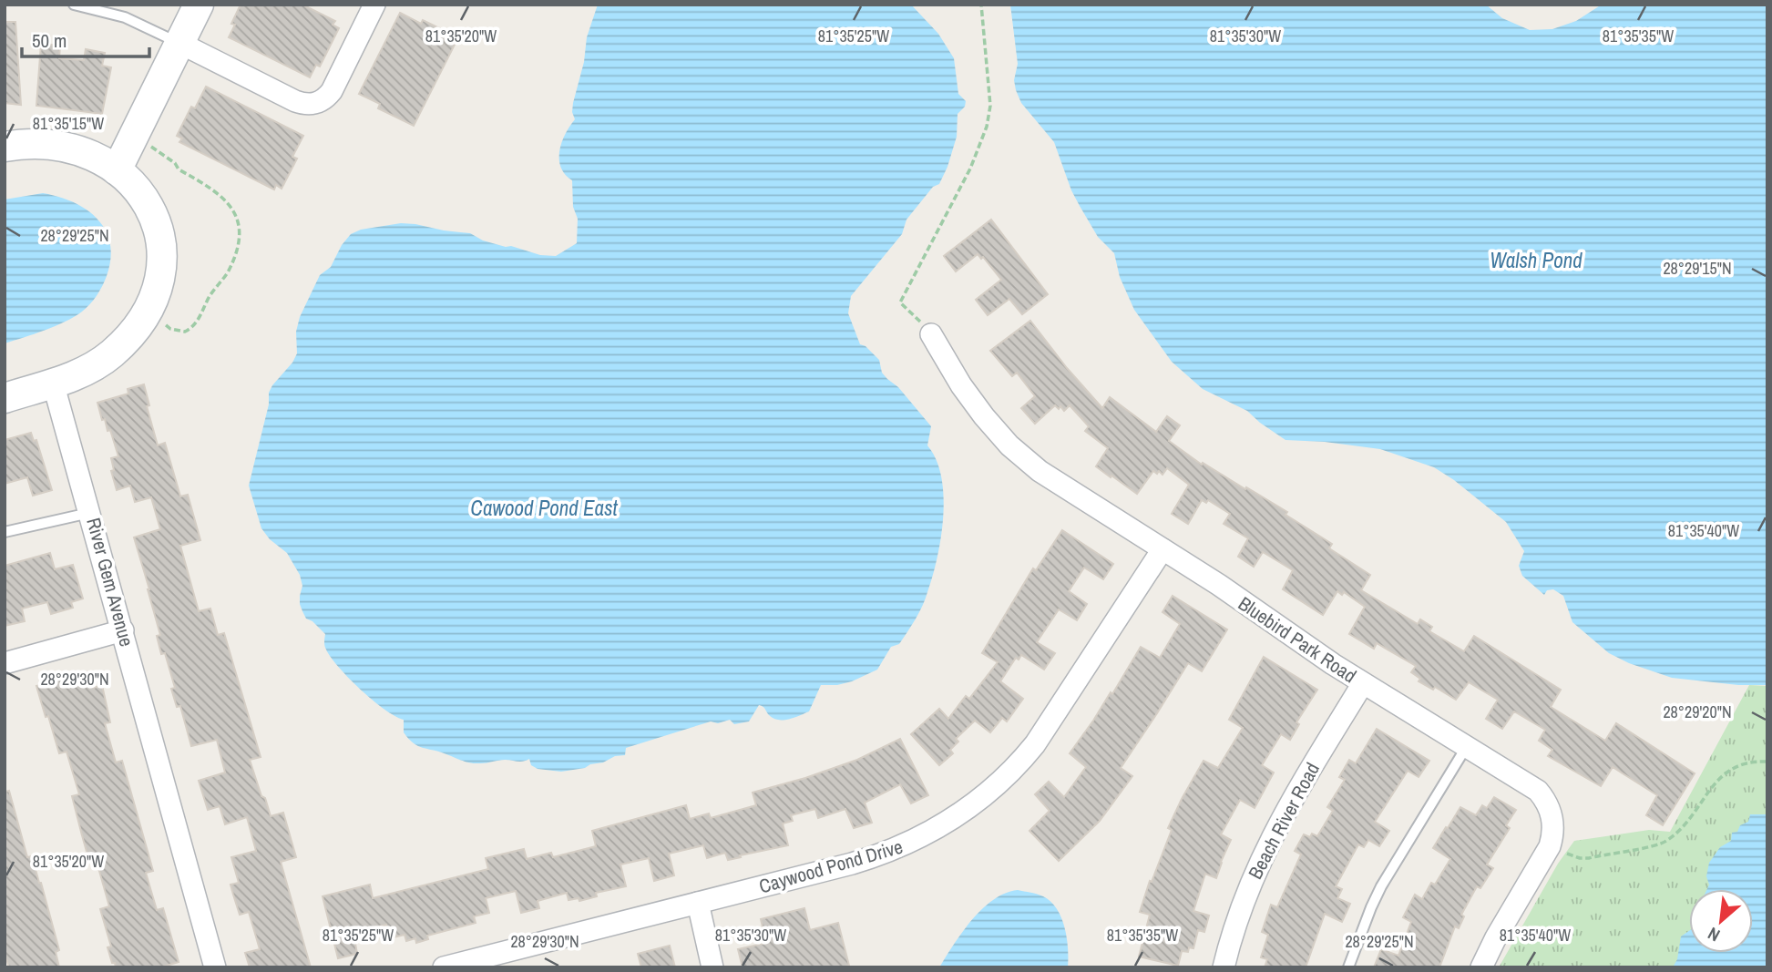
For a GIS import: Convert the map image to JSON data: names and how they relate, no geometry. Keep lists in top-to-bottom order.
{
  "streets": {
    "street": [
      "River Gem Avenue",
      "Bluebird Park Road",
      "Beach River Road",
      "Caywood Pond Drive"
    ]
  },
  "crossings": [
    ["Bluebird Park Road", "Beach River Road"],
    ["Bluebird Park Road", "Caywood Pond Drive"]
  ],
  "water": ["Walsh Pond", "Cawood Pond East"],
  "scale_bar": "50 m",
  "north": "bottom left",
  "coordinates": [
    "81°35'20\"W",
    "81°35'25\"W",
    "81°35'30\"W",
    "81°35'35\"W",
    "81°35'15\"W",
    "28°29'25\"N",
    "28°29'15\"N",
    "81°35'40\"W",
    "28°29'30\"N",
    "28°29'20\"N"
  ]
}
